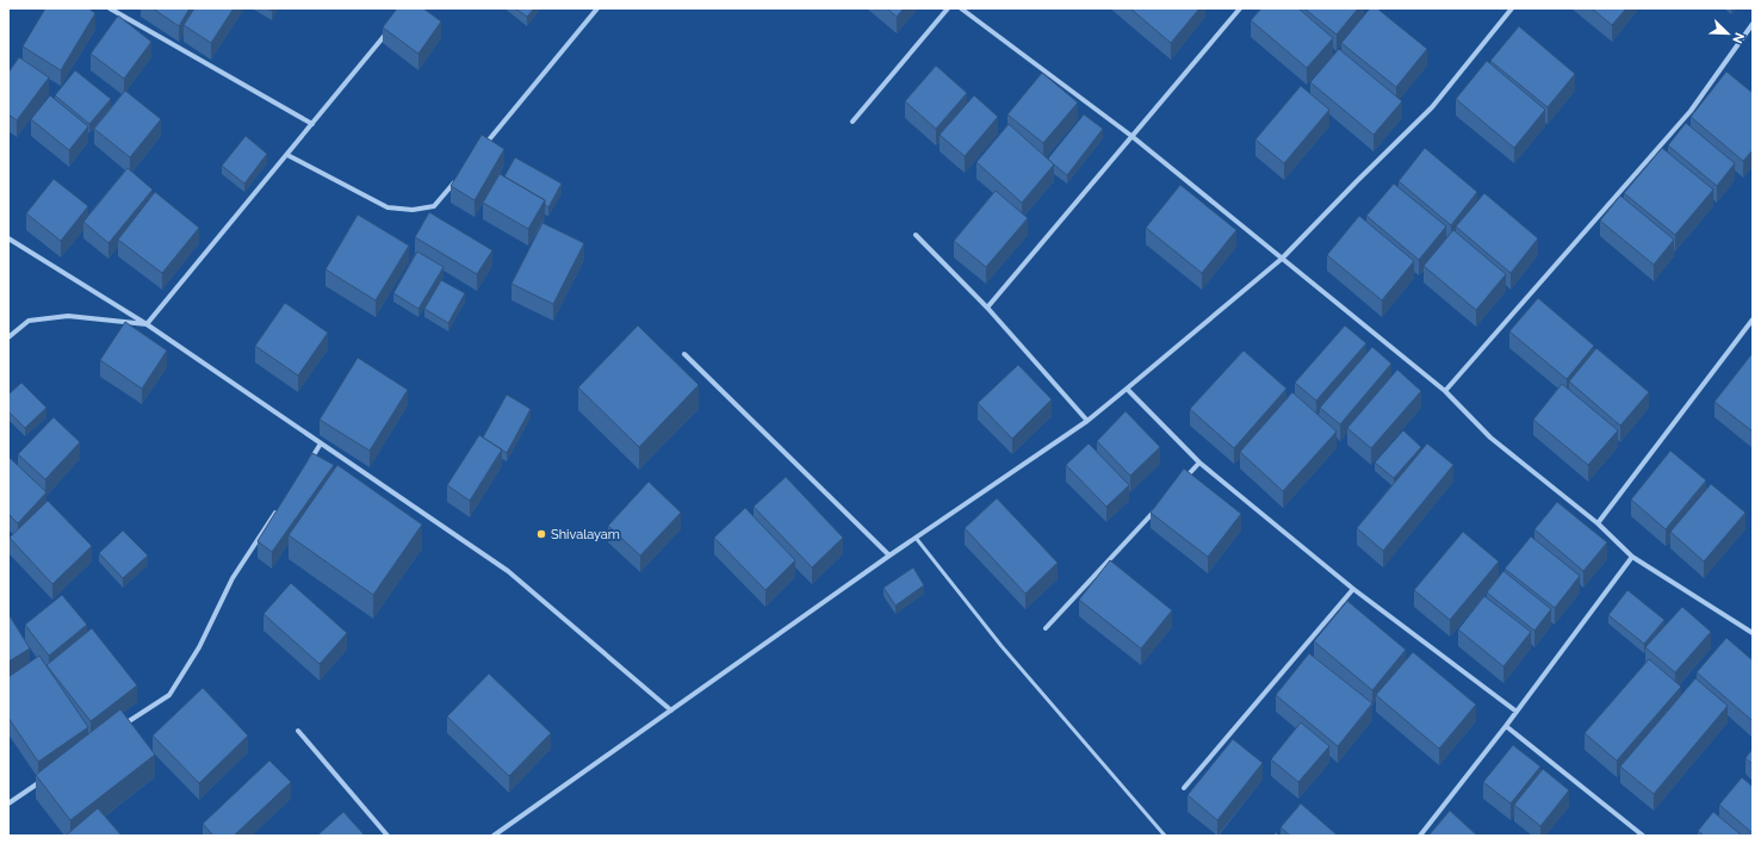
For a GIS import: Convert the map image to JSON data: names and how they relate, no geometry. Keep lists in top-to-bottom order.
{
  "places": ["Shivalayam"],
  "north": "bottom right"
}
